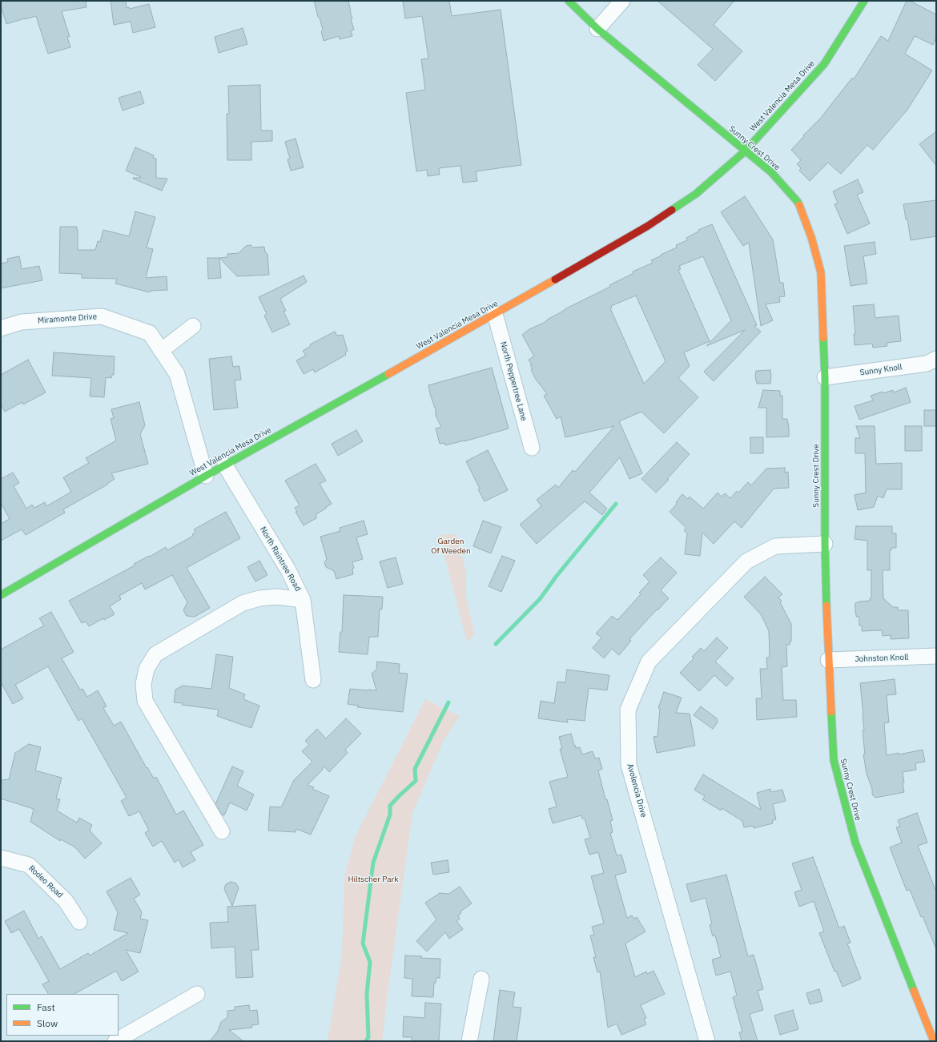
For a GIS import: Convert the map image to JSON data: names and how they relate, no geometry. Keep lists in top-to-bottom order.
{
  "streets": {
    "street": [
      "West Valencia Mesa Drive",
      "Sunny Crest Drive",
      "Miramonte Drive",
      "Sunny Knoll",
      "North Peppertree Lane",
      "North Raintree Road",
      "Johnston Knoll",
      "Avolencia Drive",
      "Rodeo Road"
    ]
  },
  "crossings": [
    ["West Valencia Mesa Drive", "Sunny Crest Drive"],
    ["West Valencia Mesa Drive", "Miramonte Drive"],
    ["West Valencia Mesa Drive", "North Peppertree Lane"],
    ["West Valencia Mesa Drive", "North Raintree Road"],
    ["Sunny Crest Drive", "Sunny Knoll"],
    ["Sunny Crest Drive", "Johnston Knoll"],
    ["Sunny Crest Drive", "Avolencia Drive"]
  ],
  "parks": ["Garden Of Weeden", "Hiltscher Park"],
  "legend": ["Fast", "Slow"]
}
